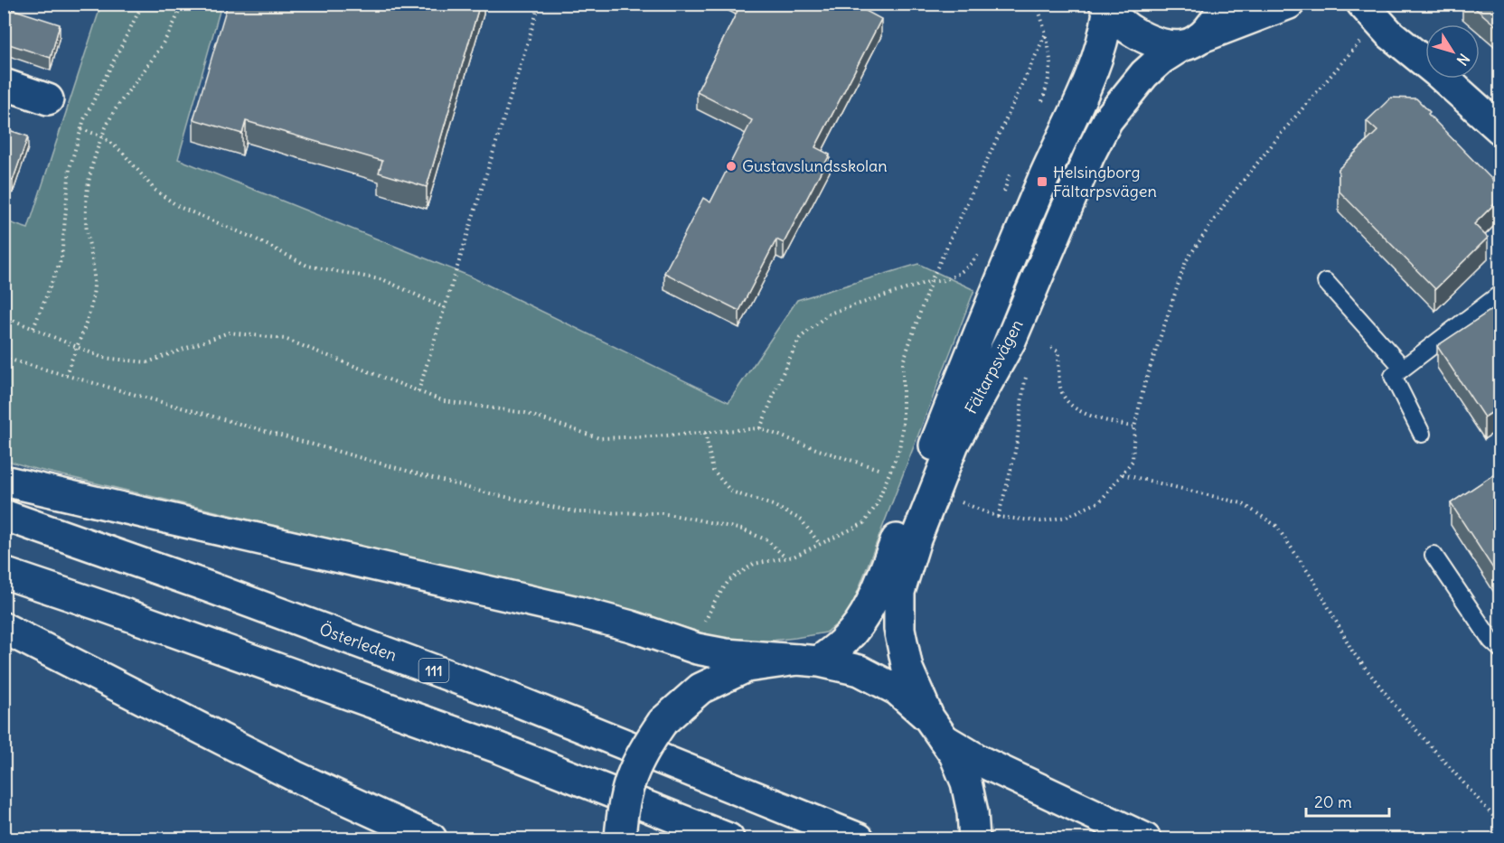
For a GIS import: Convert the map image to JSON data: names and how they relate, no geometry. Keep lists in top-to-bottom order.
{
  "streets": {
    "main road": ["Fältarpsvägen", "Österleden", "111"]
  },
  "places": {
    "other": ["Gustavslundsskolan"],
    "transit": ["Helsingborg Fältarpsvägen"]
  },
  "scale_bar": "20 m",
  "north": "bottom right"
}
